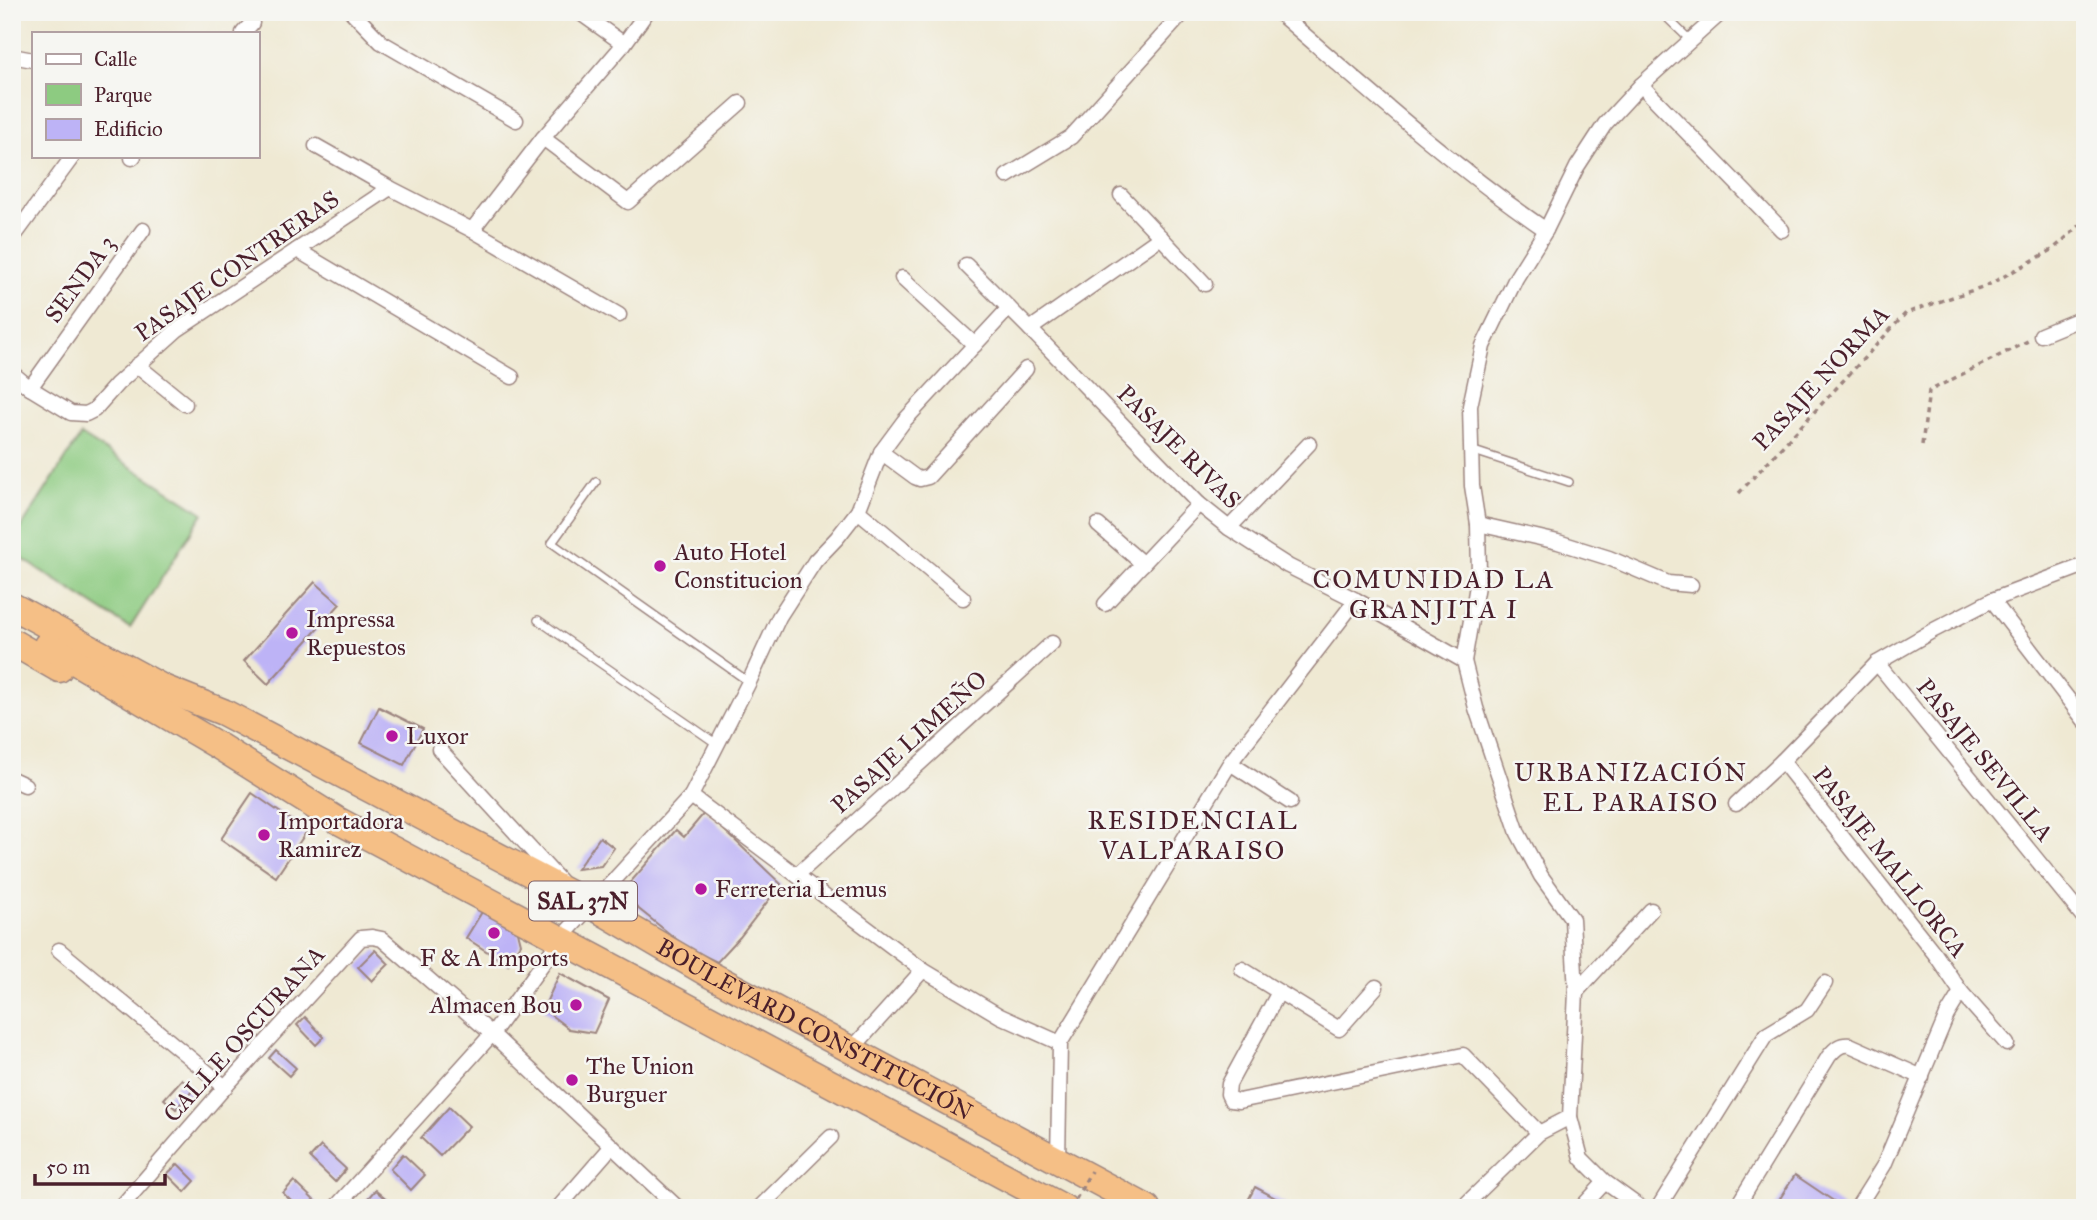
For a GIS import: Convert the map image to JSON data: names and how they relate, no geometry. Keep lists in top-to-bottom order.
{
  "streets": {
    "highway": ["SAL 37N", "BOULEVARD CONSTITUCIÓN"],
    "street": [
      "PASAJE CONTRERAS",
      "SENDA 3",
      "PASAJE RIVAS",
      "PASAJE LIMEÑO",
      "PASAJE SEVILLA",
      "PASAJE MALLORCA",
      "CALLE OSCURANA"
    ],
    "path": ["PASAJE NORMA"]
  },
  "crossings": [
    ["PASAJE CONTRERAS", "SENDA 3"]
  ],
  "districts": ["COMUNIDAD LA GRANJITA I", "URBANIZACIÓN EL PARAISO", "RESIDENCIAL VALPARAISO"],
  "places": [
    "Auto Hotel Constitucion",
    "Impressa Repuestos",
    "Luxor",
    "Importadora Ramirez",
    "Ferreteria Lemus",
    "F & A Imports",
    "Almacen Bou",
    "The Union Burguer"
  ],
  "legend": ["Calle", "Parque", "Edificio"],
  "scale_bar": "50 m"
}
